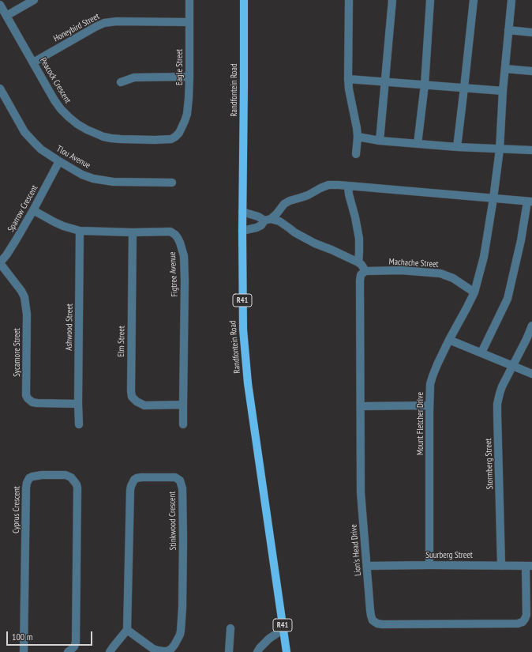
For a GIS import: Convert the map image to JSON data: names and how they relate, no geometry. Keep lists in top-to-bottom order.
{
  "streets": {
    "main road": ["Randfontein Road", "R41"],
    "street": [
      "Honeybird Street",
      "Eagle Street",
      "Peacock Crescent",
      "Tlou Avenue",
      "Sparrow Crescent",
      "Machache Street",
      "Figtree Avenue",
      "Ashwood Street",
      "Elm Street",
      "Sycamore Street",
      "Mount Fletcher Drive",
      "Stormberg Street",
      "Cyprus Crescent",
      "Stinkwood Crescent",
      "Lion's Head Drive",
      "Suurberg Street"
    ]
  },
  "crossings": [
    ["Honeybird Street", "Eagle Street"],
    ["Honeybird Street", "Peacock Crescent"],
    ["Eagle Street", "Peacock Crescent"],
    ["Tlou Avenue", "Sparrow Crescent"],
    ["Sparrow Crescent", "Figtree Avenue"],
    ["Sparrow Crescent", "Sycamore Street"],
    ["Machache Street", "Mount Fletcher Drive"],
    ["Machache Street", "Lion's Head Drive"],
    ["Figtree Avenue", "Ashwood Street"],
    ["Figtree Avenue", "Elm Street"],
    ["Ashwood Street", "Sycamore Street"],
    ["Mount Fletcher Drive", "Suurberg Street"],
    ["Stormberg Street", "Suurberg Street"],
    ["Lion's Head Drive", "Suurberg Street"]
  ],
  "scale_bar": "100 m"
}
